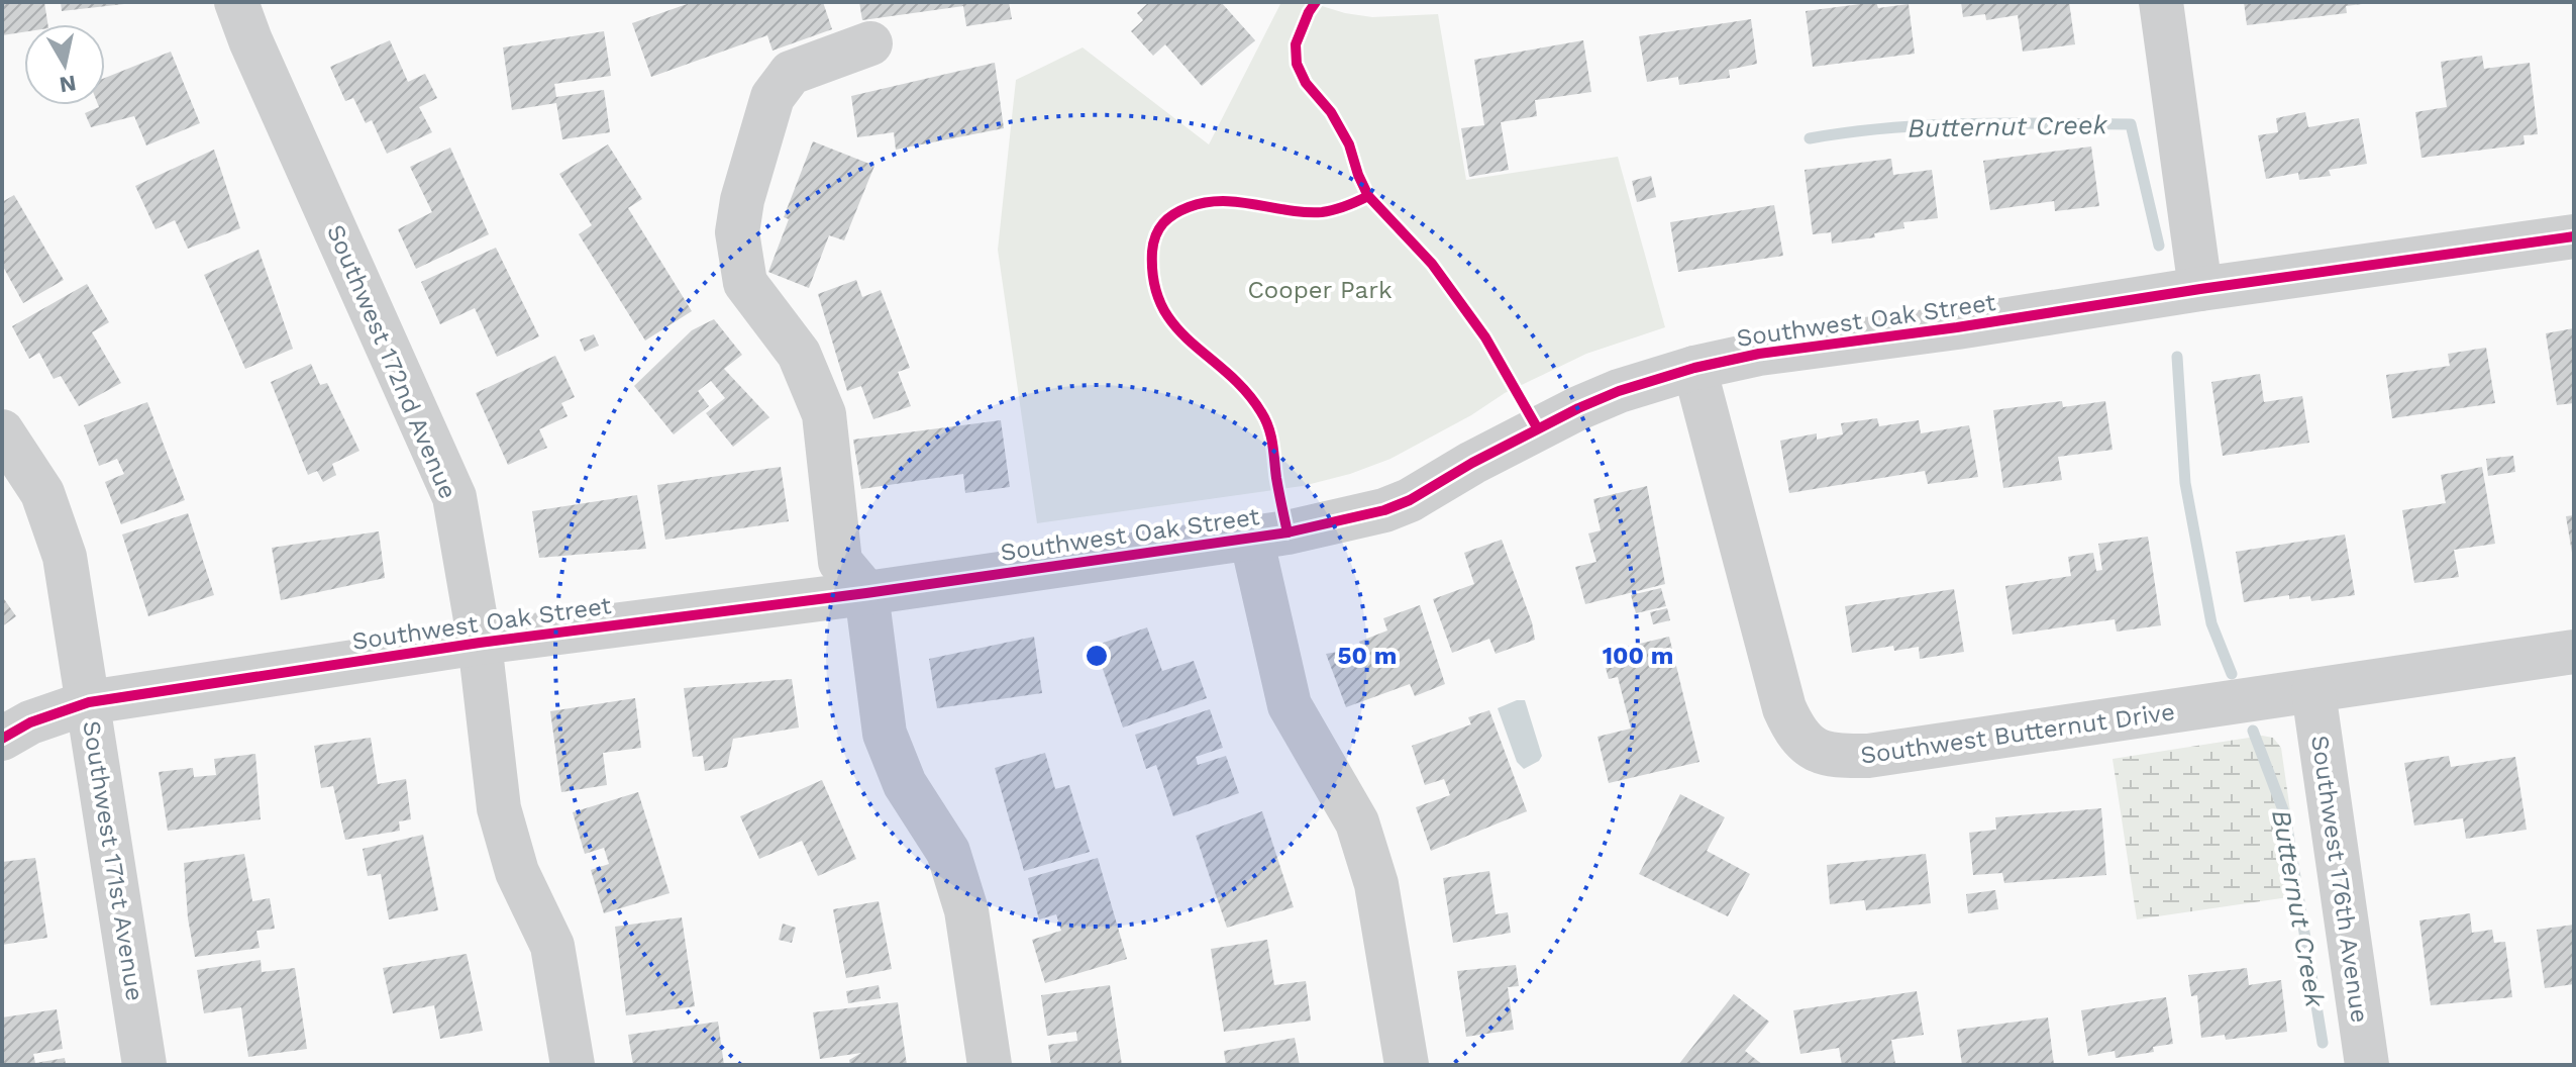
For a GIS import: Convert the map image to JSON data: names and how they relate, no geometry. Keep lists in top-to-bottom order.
{
  "streets": {
    "street": [
      "Southwest Oak Street",
      "Southwest 172nd Avenue",
      "Southwest Butternut Drive",
      "Southwest 171st Avenue",
      "Southwest 176th Avenue"
    ]
  },
  "crossings": [
    ["Southwest Oak Street", "Southwest 172nd Avenue"],
    ["Southwest Oak Street", "Southwest Butternut Drive"],
    ["Southwest Oak Street", "Southwest 171st Avenue"],
    ["Southwest Butternut Drive", "Southwest 176th Avenue"]
  ],
  "water": ["Butternut Creek"],
  "parks": ["Cooper Park"],
  "north": "bottom",
  "rings": ["50 m", "100 m"]
}
